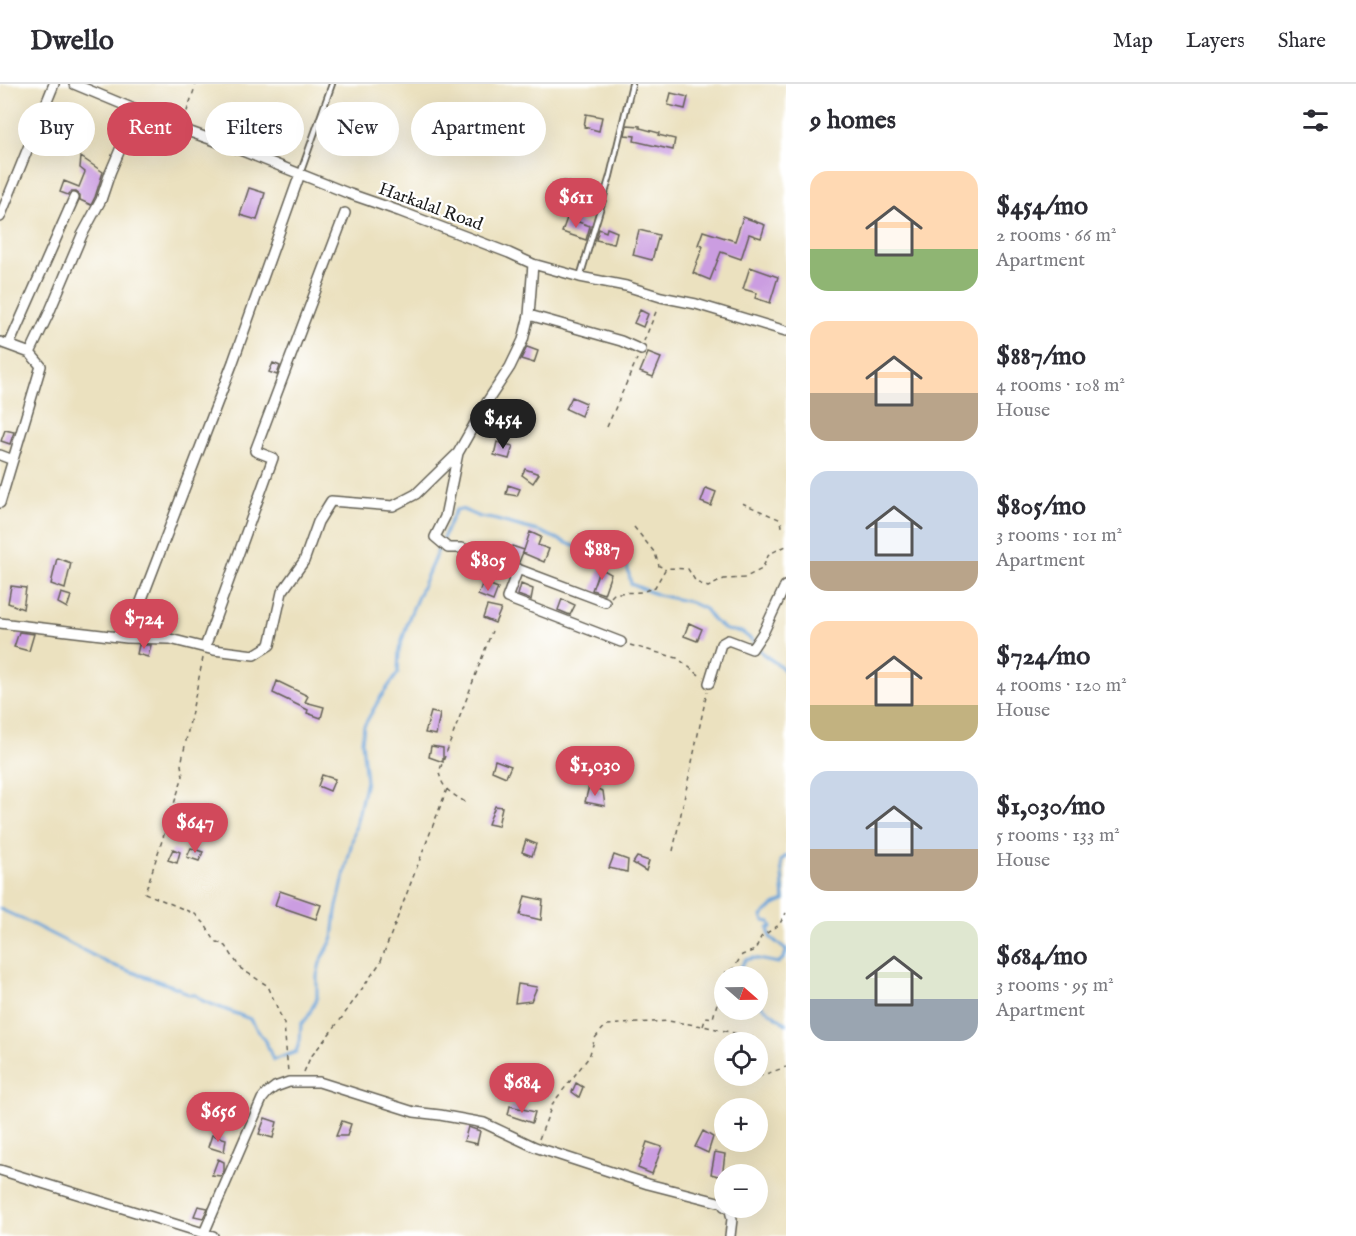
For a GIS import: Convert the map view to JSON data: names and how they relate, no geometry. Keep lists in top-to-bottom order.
{
  "streets": {
    "street": ["Harkalal Road"]
  },
  "north": "right",
  "page": {
    "header": "Dwello",
    "nav": ["Map", "Layers", "Share"],
    "heading": "9 homes",
    "chip": [
      "Buy",
      "Rent",
      "Filters",
      "New",
      "Apartment"
    ],
    "list": [
      {
        "name": "$454/mo",
        "note": "2 rooms · 66 m² · Apartment"
      },
      {
        "name": "$887/mo",
        "note": "4 rooms · 108 m² · House"
      },
      {
        "name": "$805/mo",
        "note": "3 rooms · 101 m² · Apartment"
      },
      {
        "name": "$724/mo",
        "note": "4 rooms · 120 m² · House"
      },
      {
        "name": "$1,030/mo",
        "note": "5 rooms · 133 m² · House"
      },
      {
        "name": "$684/mo",
        "note": "3 rooms · 95 m² · Apartment"
      }
    ],
    "price": [
      "$611",
      "$454",
      "$887",
      "$805",
      "$724",
      "$1,030",
      "$647",
      "$684",
      "$656"
    ],
    "map_buttons": ["+", "−"]
  }
}
